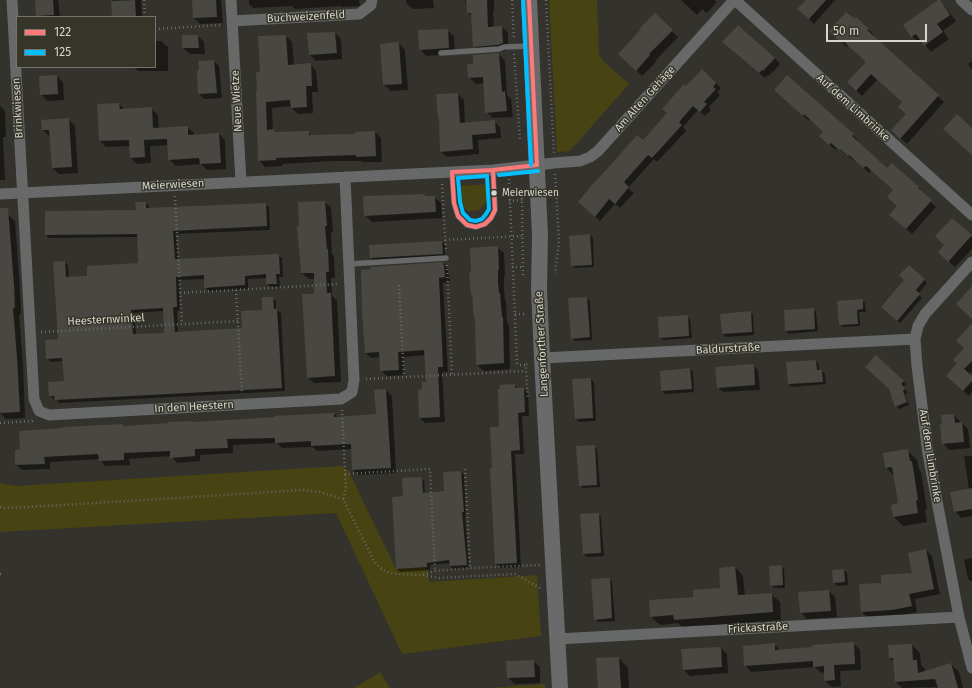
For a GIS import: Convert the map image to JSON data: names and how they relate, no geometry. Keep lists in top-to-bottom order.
{
  "streets": {
    "main road": ["Langenforther Straße"],
    "street": [
      "Buchweizenfeld",
      "Am Alten Gehäge",
      "Neue Wietze",
      "Brinkwiesen",
      "Auf dem Limbrinke",
      "Meierwiesen",
      "Baldurstraße",
      "In den Heestern",
      "Frickastraße"
    ],
    "path": ["Heesternwinkel"]
  },
  "crossings": [
    ["Buchweizenfeld", "Neue Wietze"],
    ["Am Alten Gehäge", "Auf dem Limbrinke"],
    ["Am Alten Gehäge", "Meierwiesen"],
    ["Am Alten Gehäge", "Langenforther Straße"],
    ["Neue Wietze", "Meierwiesen"],
    ["Brinkwiesen", "Meierwiesen"],
    ["Auf dem Limbrinke", "Baldurstraße"],
    ["Auf dem Limbrinke", "Frickastraße"],
    ["Meierwiesen", "Langenforther Straße"],
    ["Langenforther Straße", "Baldurstraße"],
    ["Langenforther Straße", "Frickastraße"]
  ],
  "places": ["Meierwiesen"],
  "lines": ["transit line 122", "transit line 125"],
  "legend": ["122", "125"],
  "scale_bar": "50 m"
}
